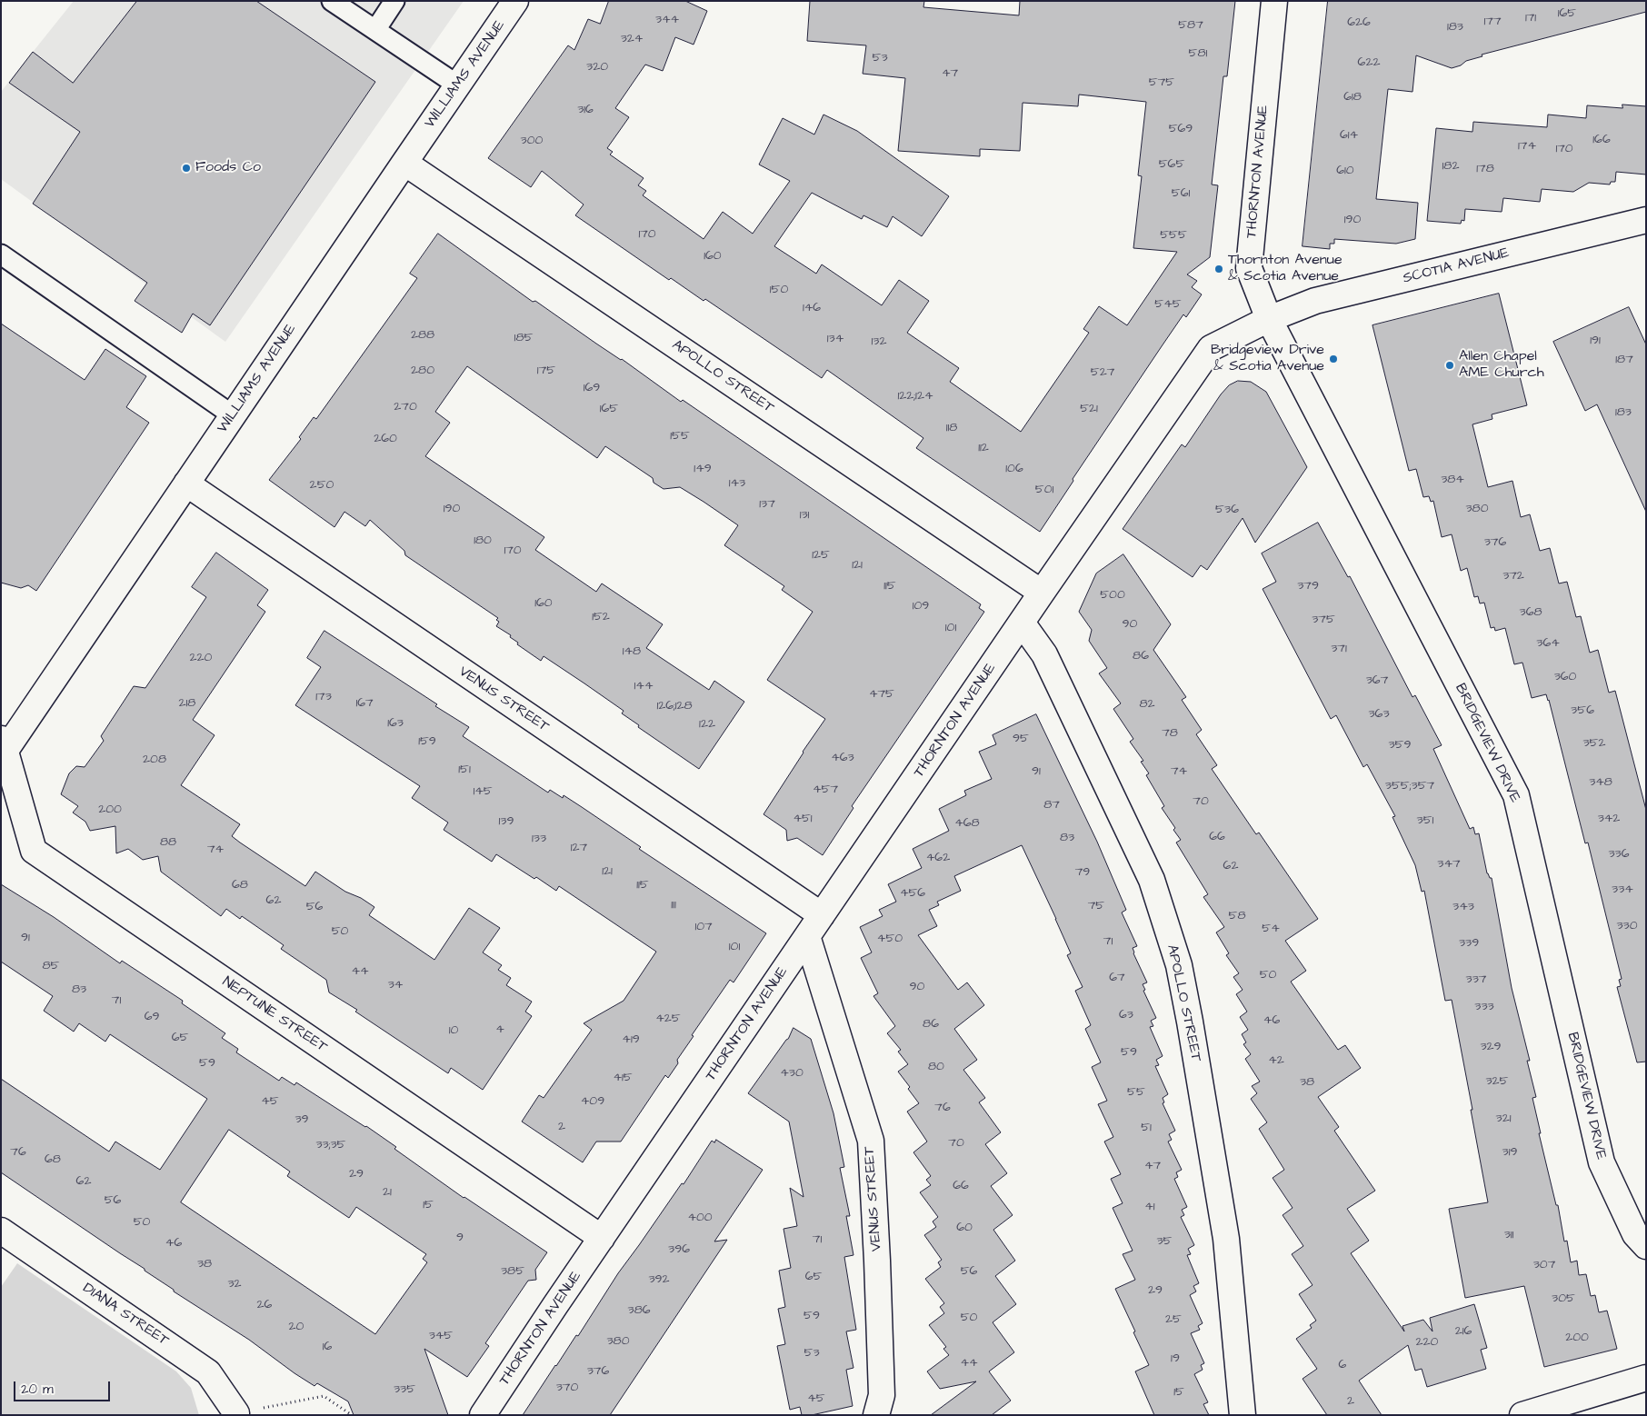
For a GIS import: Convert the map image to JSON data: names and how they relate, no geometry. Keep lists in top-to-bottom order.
{
  "streets": {
    "street": [
      "WILLIAMS AVENUE",
      "THORNTON AVENUE",
      "SCOTIA AVENUE",
      "APOLLO STREET",
      "VENUS STREET",
      "BRIDGEVIEW DRIVE",
      "NEPTUNE STREET",
      "DIANA STREET"
    ]
  },
  "crossings": [
    ["WILLIAMS AVENUE", "APOLLO STREET"],
    ["WILLIAMS AVENUE", "VENUS STREET"],
    ["WILLIAMS AVENUE", "NEPTUNE STREET"],
    ["THORNTON AVENUE", "SCOTIA AVENUE"],
    ["THORNTON AVENUE", "APOLLO STREET"],
    ["THORNTON AVENUE", "VENUS STREET"],
    ["THORNTON AVENUE", "BRIDGEVIEW DRIVE"],
    ["THORNTON AVENUE", "NEPTUNE STREET"],
    ["SCOTIA AVENUE", "BRIDGEVIEW DRIVE"]
  ],
  "places": [
    "Foods Co",
    "Thornton Avenue & Scotia Avenue",
    "Bridgeview Drive & Scotia Avenue",
    "Allen Chapel AME Church"
  ],
  "house_numbers": [
    "165",
    "171",
    "344",
    "177",
    "626",
    "587",
    "183",
    "324",
    "581",
    "53",
    "622",
    "320",
    "47",
    "575",
    "618",
    "316",
    "569",
    "614",
    "166",
    "300",
    "174",
    "170",
    "565",
    "182",
    "178",
    "610",
    "561",
    "190",
    "170",
    "555",
    "160",
    "150",
    "545",
    "146",
    "288",
    "185",
    "134",
    "191",
    "132",
    "187",
    "280",
    "175",
    "527",
    "169",
    "122;124",
    "270",
    "165",
    "521",
    "183",
    "118",
    "155",
    "260",
    "112",
    "149",
    "106",
    "384",
    "143",
    "250",
    "501",
    "137",
    "190",
    "380",
    "536",
    "131",
    "180",
    "376",
    "170",
    "125",
    "121",
    "372",
    "115",
    "379",
    "500",
    "160",
    "109",
    "368",
    "152",
    "375",
    "90",
    "101",
    "364",
    "371",
    "148",
    "86",
    "220",
    "360",
    "367",
    "144",
    "475",
    "173",
    "218",
    "167",
    "82",
    "126;128",
    "356",
    "363",
    "163",
    "122",
    "78",
    "95",
    "159",
    "352",
    "359",
    "463",
    "208",
    "151",
    "91",
    "74",
    "348",
    "355;357",
    "457",
    "145",
    "70",
    "87",
    "200",
    "451",
    "342",
    "351",
    "139",
    "468",
    "66",
    "83",
    "133",
    "88",
    "127",
    "74",
    "336",
    "462",
    "347",
    "62",
    "121",
    "79",
    "68",
    "115",
    "334",
    "456",
    "62",
    "111",
    "75",
    "56",
    "343",
    "58",
    "330",
    "107",
    "54",
    "50",
    "91",
    "450",
    "71",
    "339",
    "101",
    "85",
    "44",
    "50",
    "67",
    "337",
    "34",
    "90",
    "83",
    "71",
    "333",
    "63",
    "69",
    "425",
    "46",
    "86",
    "4",
    "10",
    "65",
    "419",
    "329",
    "59",
    "42",
    "59",
    "80",
    "430",
    "415",
    "325",
    "38",
    "55",
    "45",
    "409",
    "76",
    "321",
    "39",
    "2",
    "51",
    "70",
    "33;35",
    "76",
    "319",
    "68",
    "47",
    "29",
    "62",
    "66",
    "21",
    "56",
    "15",
    "41",
    "400",
    "50",
    "60",
    "311",
    "9",
    "71",
    "35",
    "46",
    "396",
    "38",
    "307",
    "385",
    "56",
    "65",
    "392",
    "32",
    "29",
    "305",
    "26",
    "386",
    "59",
    "50",
    "25",
    "20",
    "216",
    "345",
    "200",
    "380",
    "220",
    "16",
    "53",
    "19",
    "44",
    "6",
    "376",
    "370",
    "335",
    "15",
    "45",
    "2"
  ],
  "scale_bar": "20 m"
}
